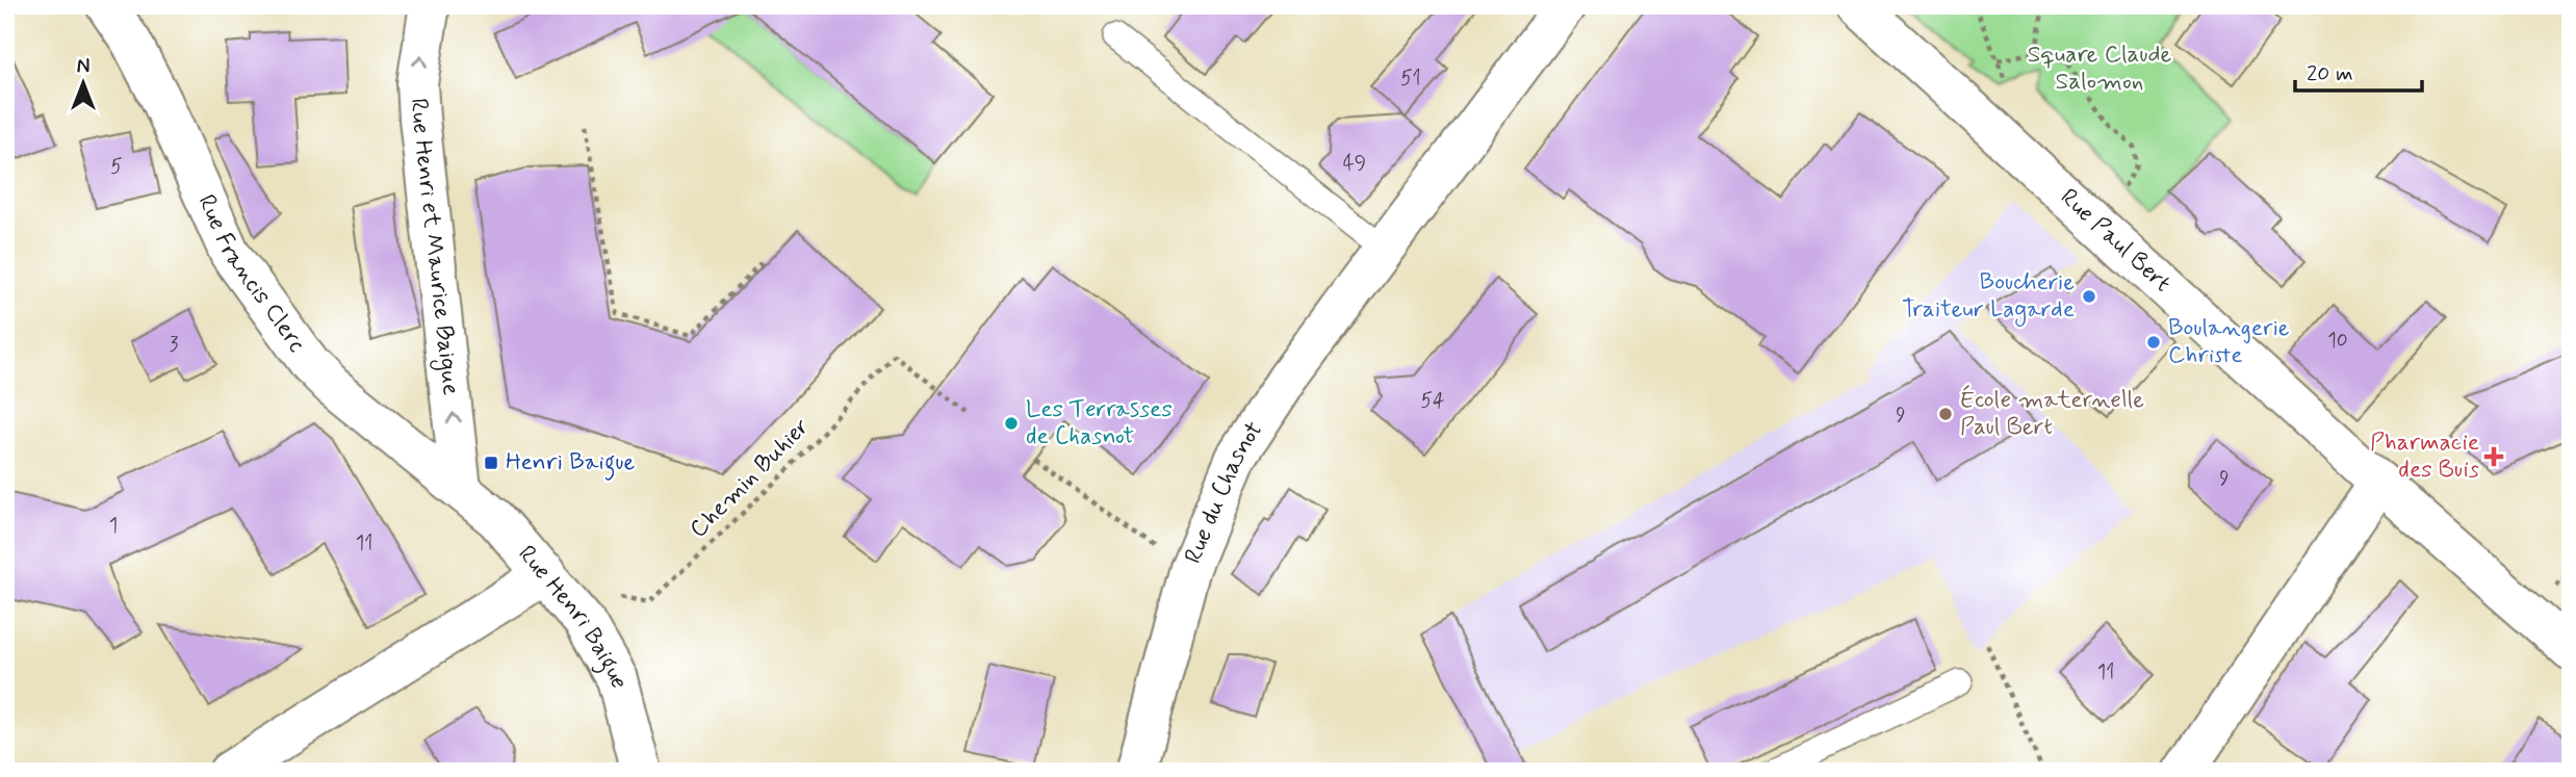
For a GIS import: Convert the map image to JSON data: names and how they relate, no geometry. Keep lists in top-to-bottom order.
{
  "streets": {
    "street": [
      "Rue Paul Bert",
      "Rue Henri et Maurice Baigue",
      "Rue Francis Clerc",
      "Rue du Chasnot",
      "Rue Henri Baigue"
    ],
    "path": ["Chemin Buhier"]
  },
  "crossings": [
    ["Rue Henri et Maurice Baigue", "Rue Francis Clerc"],
    ["Rue Henri et Maurice Baigue", "Rue Henri Baigue"],
    ["Rue Francis Clerc", "Rue Henri Baigue"]
  ],
  "one_way": ["Rue Henri et Maurice Baigue"],
  "parks": ["Square Claude Salomon"],
  "places": {
    "other": [
      "Boucherie Traiteur Lagarde",
      "Boulangerie Christe",
      "École maternelle Paul Bert",
      "Les Terrasses de Chasnot"
    ],
    "health": ["Pharmacie des Buis"],
    "transit": ["Henri Baigue"]
  },
  "house_numbers": [
    "51",
    "49",
    "5",
    "10",
    "3",
    "54",
    "9",
    "9",
    "1",
    "11",
    "11"
  ],
  "scale_bar": "20 m",
  "north": "top"
}
